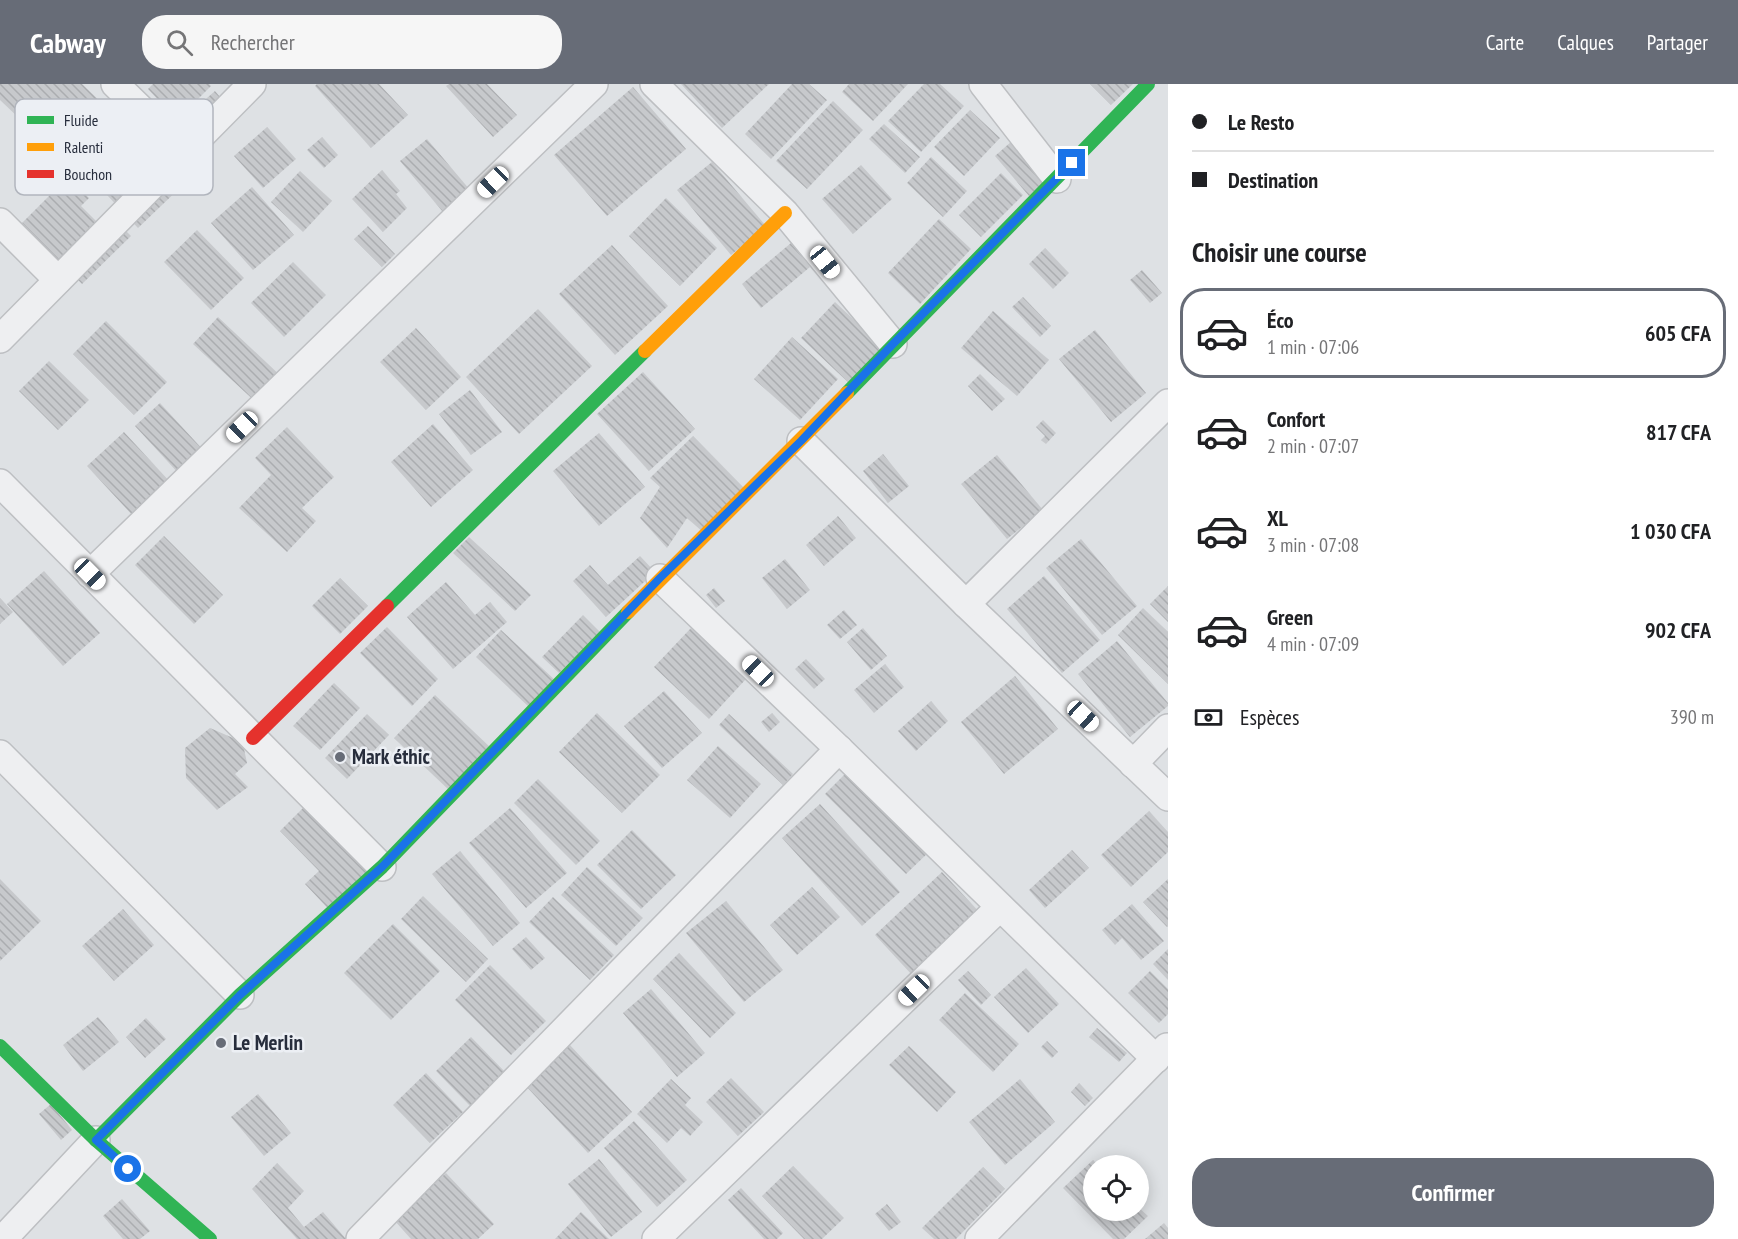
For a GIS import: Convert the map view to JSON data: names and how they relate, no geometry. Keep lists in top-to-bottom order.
{
  "places": ["Mark éthic", "Le Merlin"],
  "legend": ["Fluide", "Ralenti", "Bouchon"],
  "page": {
    "header": "Cabway",
    "search": "Rechercher",
    "nav": ["Carte", "Calques", "Partager"],
    "banner": ["Le Resto", "Destination"],
    "heading": "Choisir une course",
    "list": [
      {
        "name": "Éco",
        "note": "1 min · 07:06",
        "value": "605 CFA"
      },
      {
        "name": "Confort",
        "note": "2 min · 07:07",
        "value": "817 CFA"
      },
      {
        "name": "XL",
        "note": "3 min · 07:08",
        "value": "1 030 CFA"
      },
      {
        "name": "Green",
        "note": "4 min · 07:09",
        "value": "902 CFA"
      }
    ],
    "pay": ["Espèces", "390 m"],
    "buttons": "Confirmer"
  }
}
